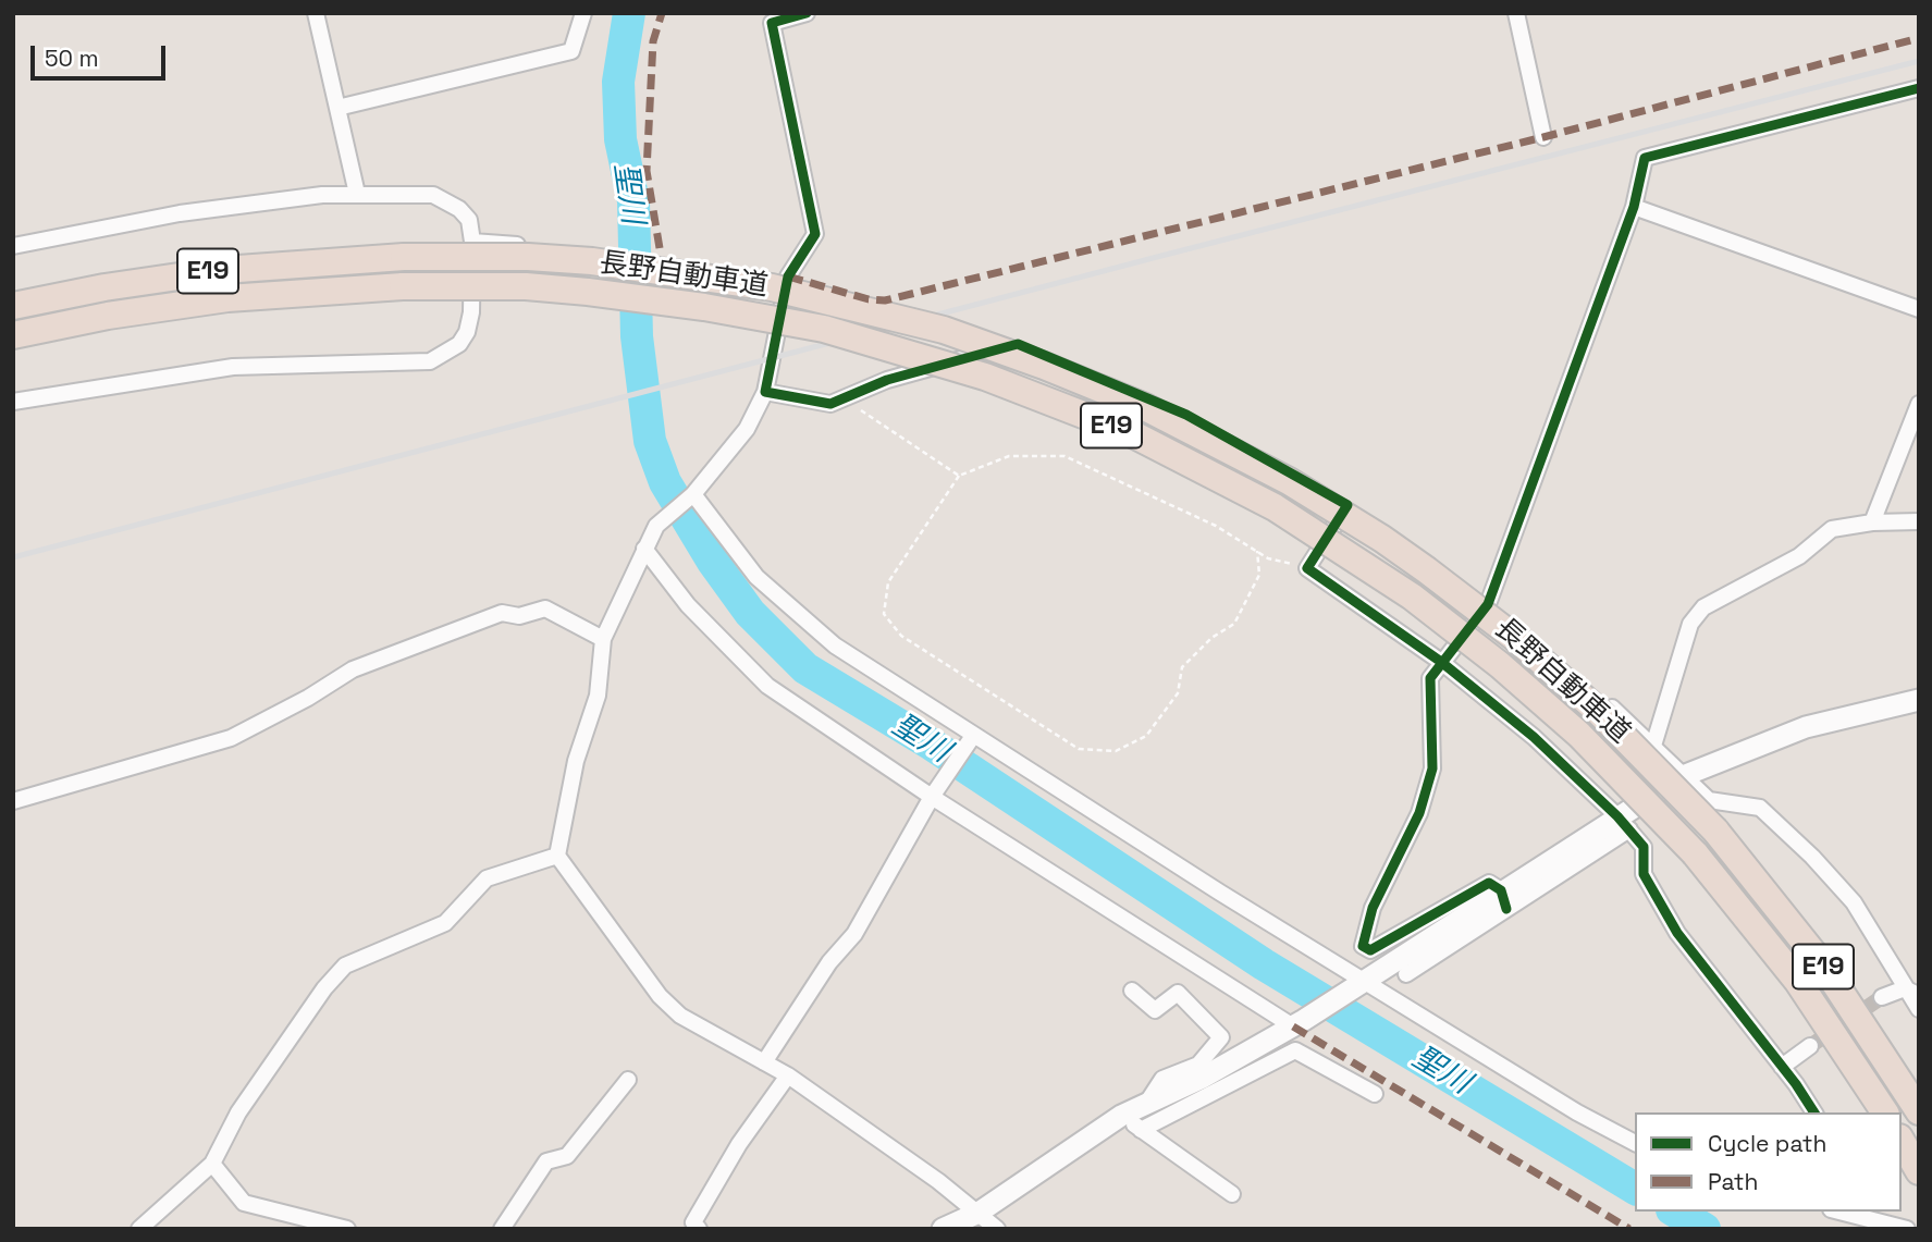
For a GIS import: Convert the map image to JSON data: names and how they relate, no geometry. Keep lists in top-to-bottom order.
{
  "streets": {
    "highway": ["E19", "長野自動車道"]
  },
  "water": ["聖川"],
  "legend": ["Cycle path", "Path"],
  "scale_bar": "50 m"
}
